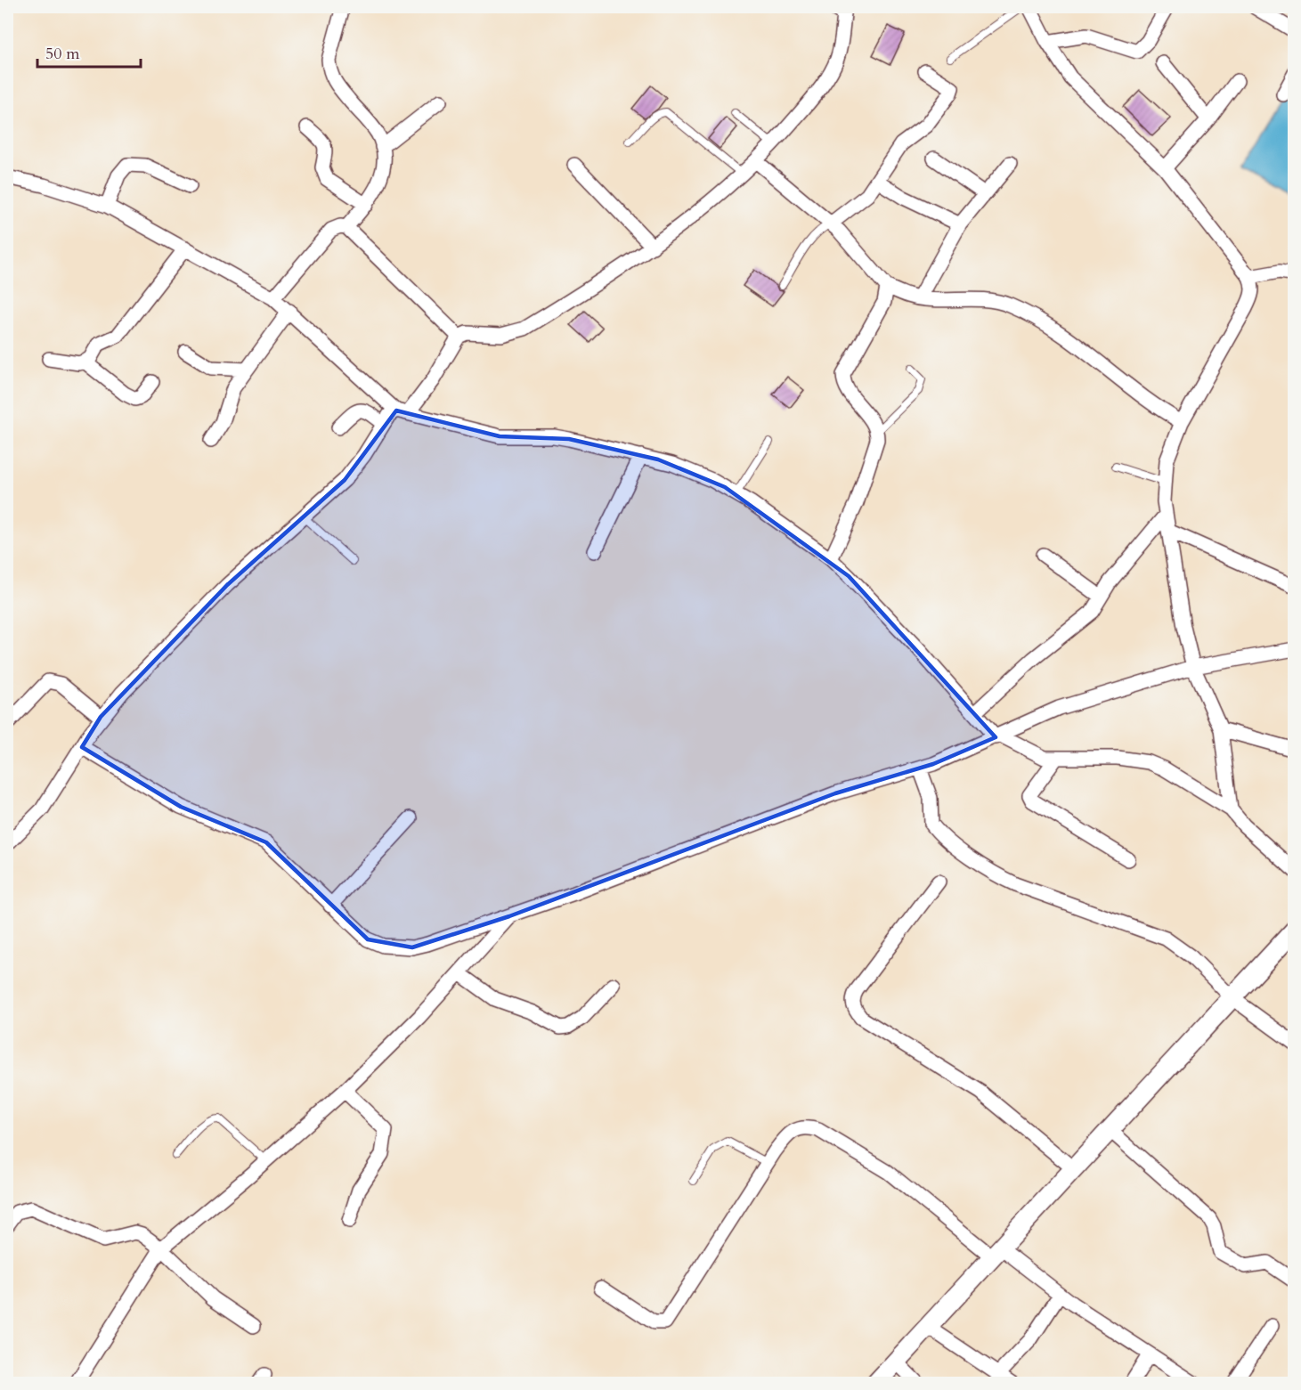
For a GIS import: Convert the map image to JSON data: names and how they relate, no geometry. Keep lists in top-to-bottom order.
{
  "scale_bar": "50 m"
}
